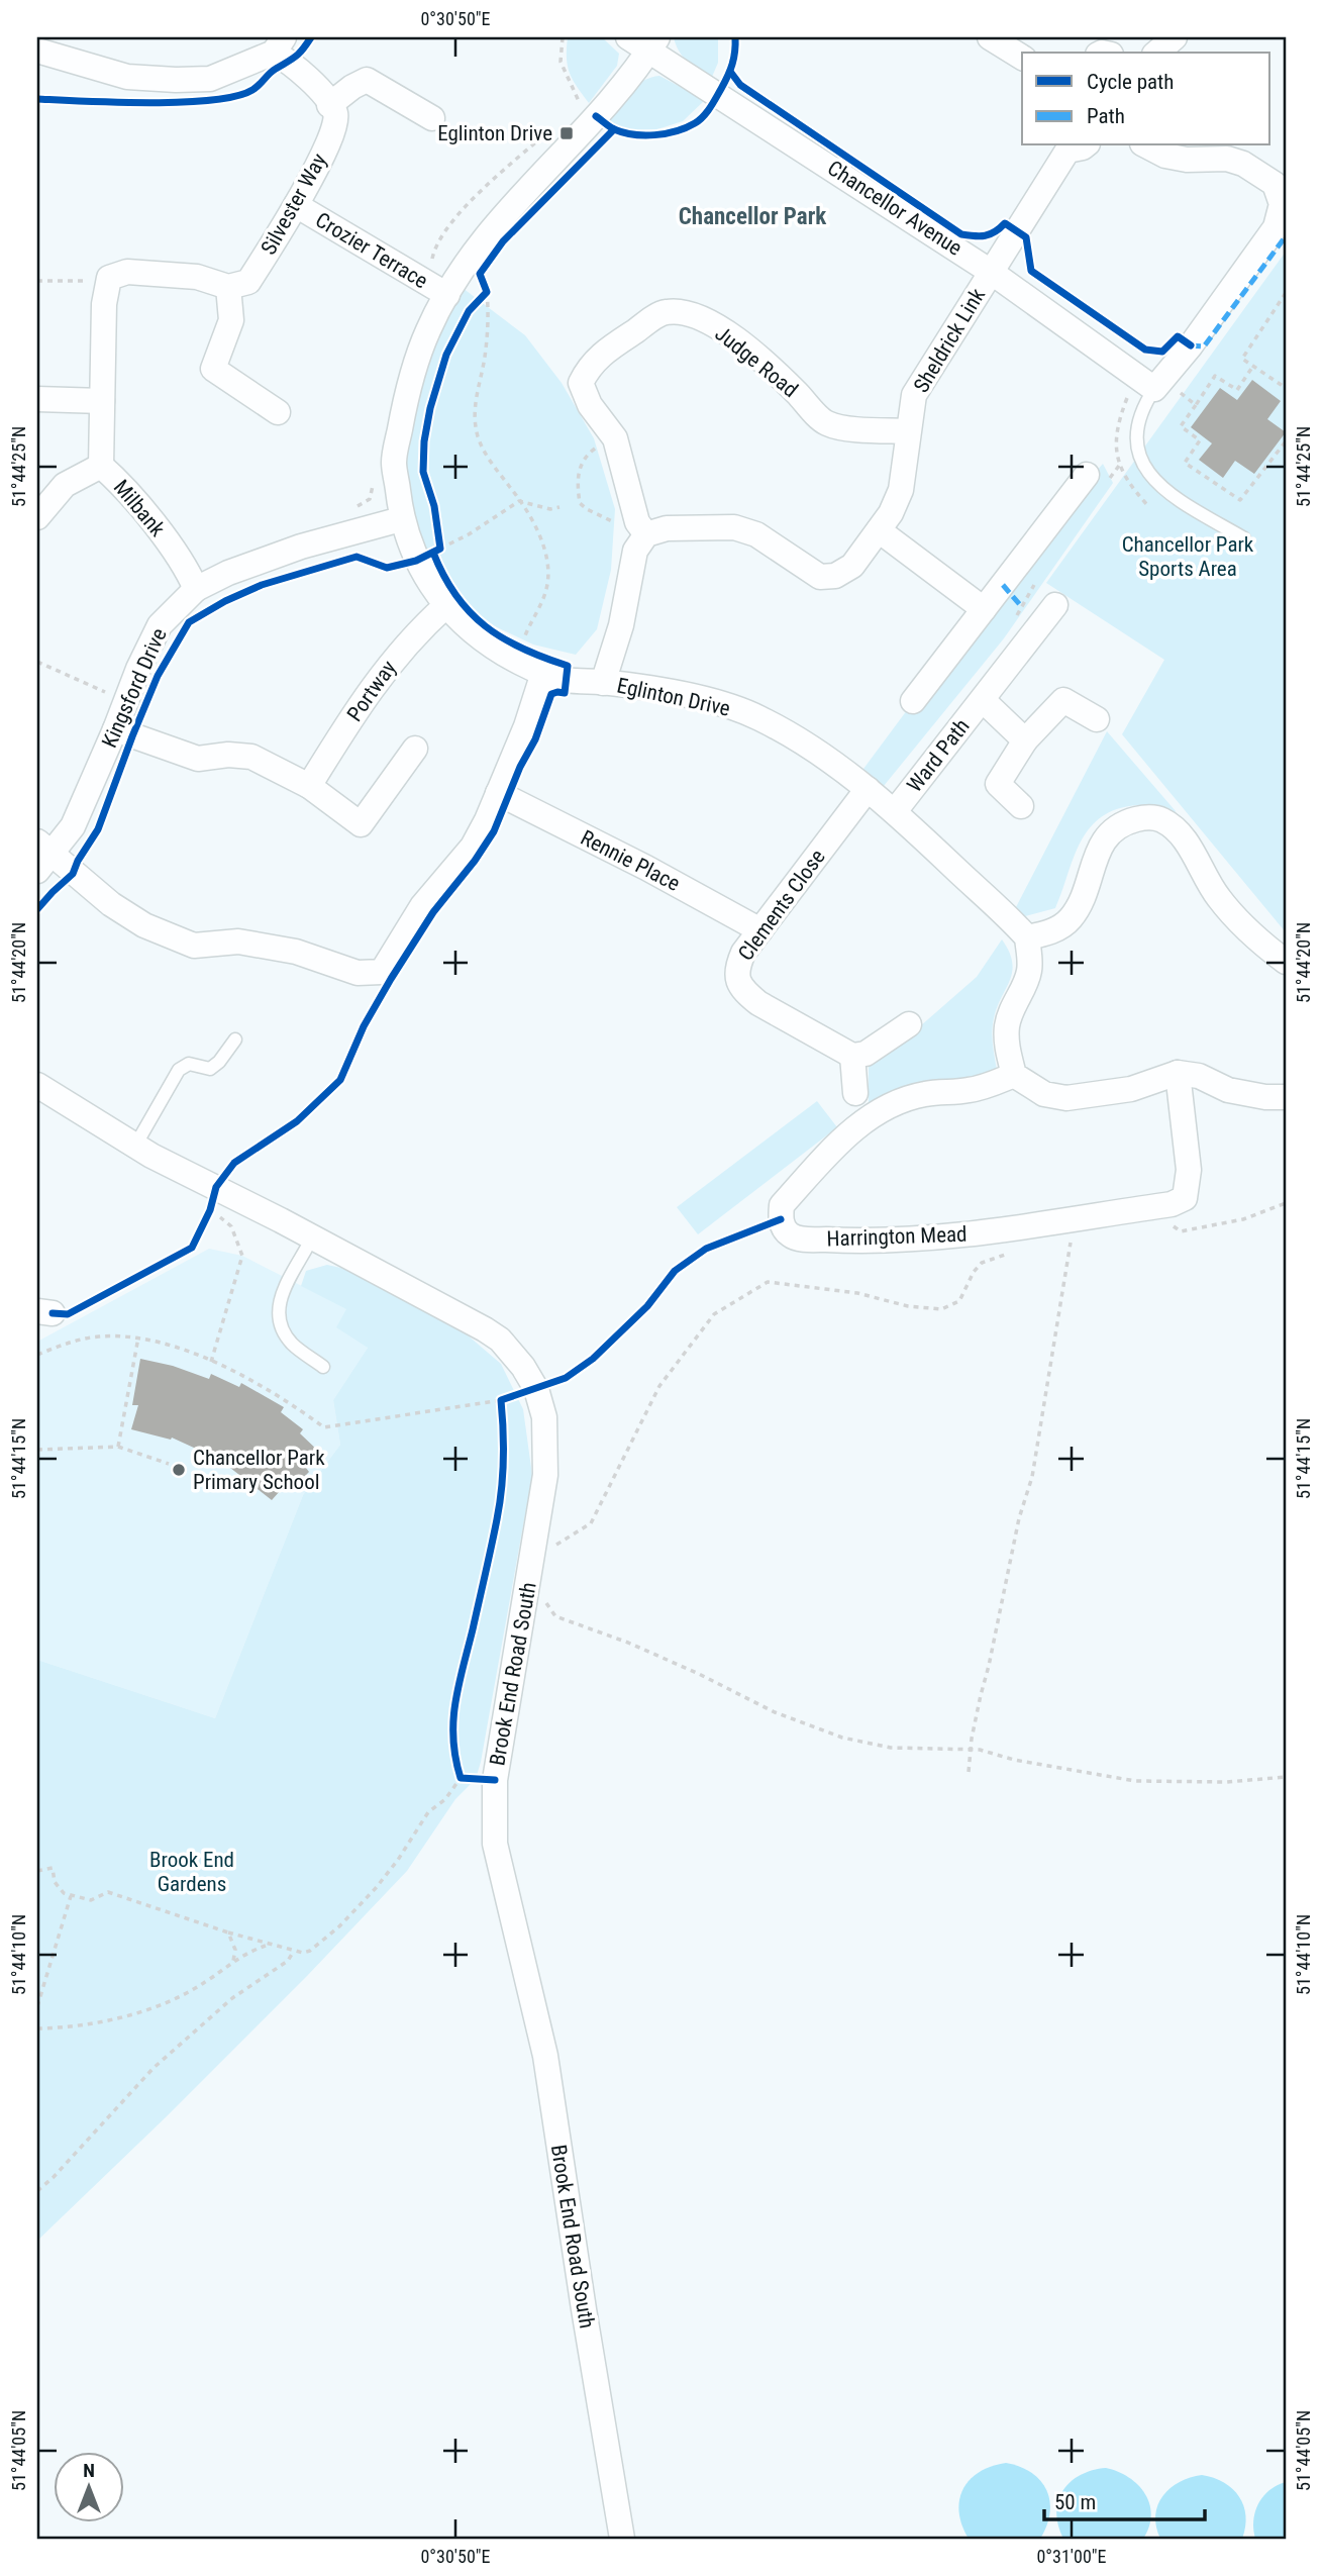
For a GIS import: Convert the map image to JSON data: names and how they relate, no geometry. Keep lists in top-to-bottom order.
{
  "streets": {
    "street": [
      "Silvester Way",
      "Chancellor Avenue",
      "Crozier Terrace",
      "Sheldrick Link",
      "Judge Road",
      "Milbank",
      "Kingsford Drive",
      "Portway",
      "Eglinton Drive",
      "Ward Path",
      "Rennie Place",
      "Clements Close",
      "Harrington Mead",
      "Brook End Road South"
    ]
  },
  "crossings": [
    ["Silvester Way", "Crozier Terrace"],
    ["Chancellor Avenue", "Sheldrick Link"],
    ["Chancellor Avenue", "Eglinton Drive"],
    ["Crozier Terrace", "Eglinton Drive"],
    ["Sheldrick Link", "Judge Road"],
    ["Milbank", "Kingsford Drive"],
    ["Kingsford Drive", "Eglinton Drive"],
    ["Portway", "Eglinton Drive"],
    ["Eglinton Drive", "Ward Path"],
    ["Eglinton Drive", "Clements Close"],
    ["Rennie Place", "Clements Close"]
  ],
  "districts": ["Chancellor Park"],
  "parks": ["Chancellor Park Sports Area", "Brook End Gardens"],
  "places": {
    "transit": ["Eglinton Drive"],
    "other": ["Chancellor Park Primary School"]
  },
  "legend": ["Cycle path", "Path"],
  "scale_bar": "50 m",
  "north": "top",
  "coordinates": [
    "0°30'50\"E",
    "51°44'25\"N",
    "51°44'20\"N",
    "51°44'15\"N",
    "51°44'10\"N",
    "51°44'05\"N",
    "0°31'00\"E"
  ]
}
